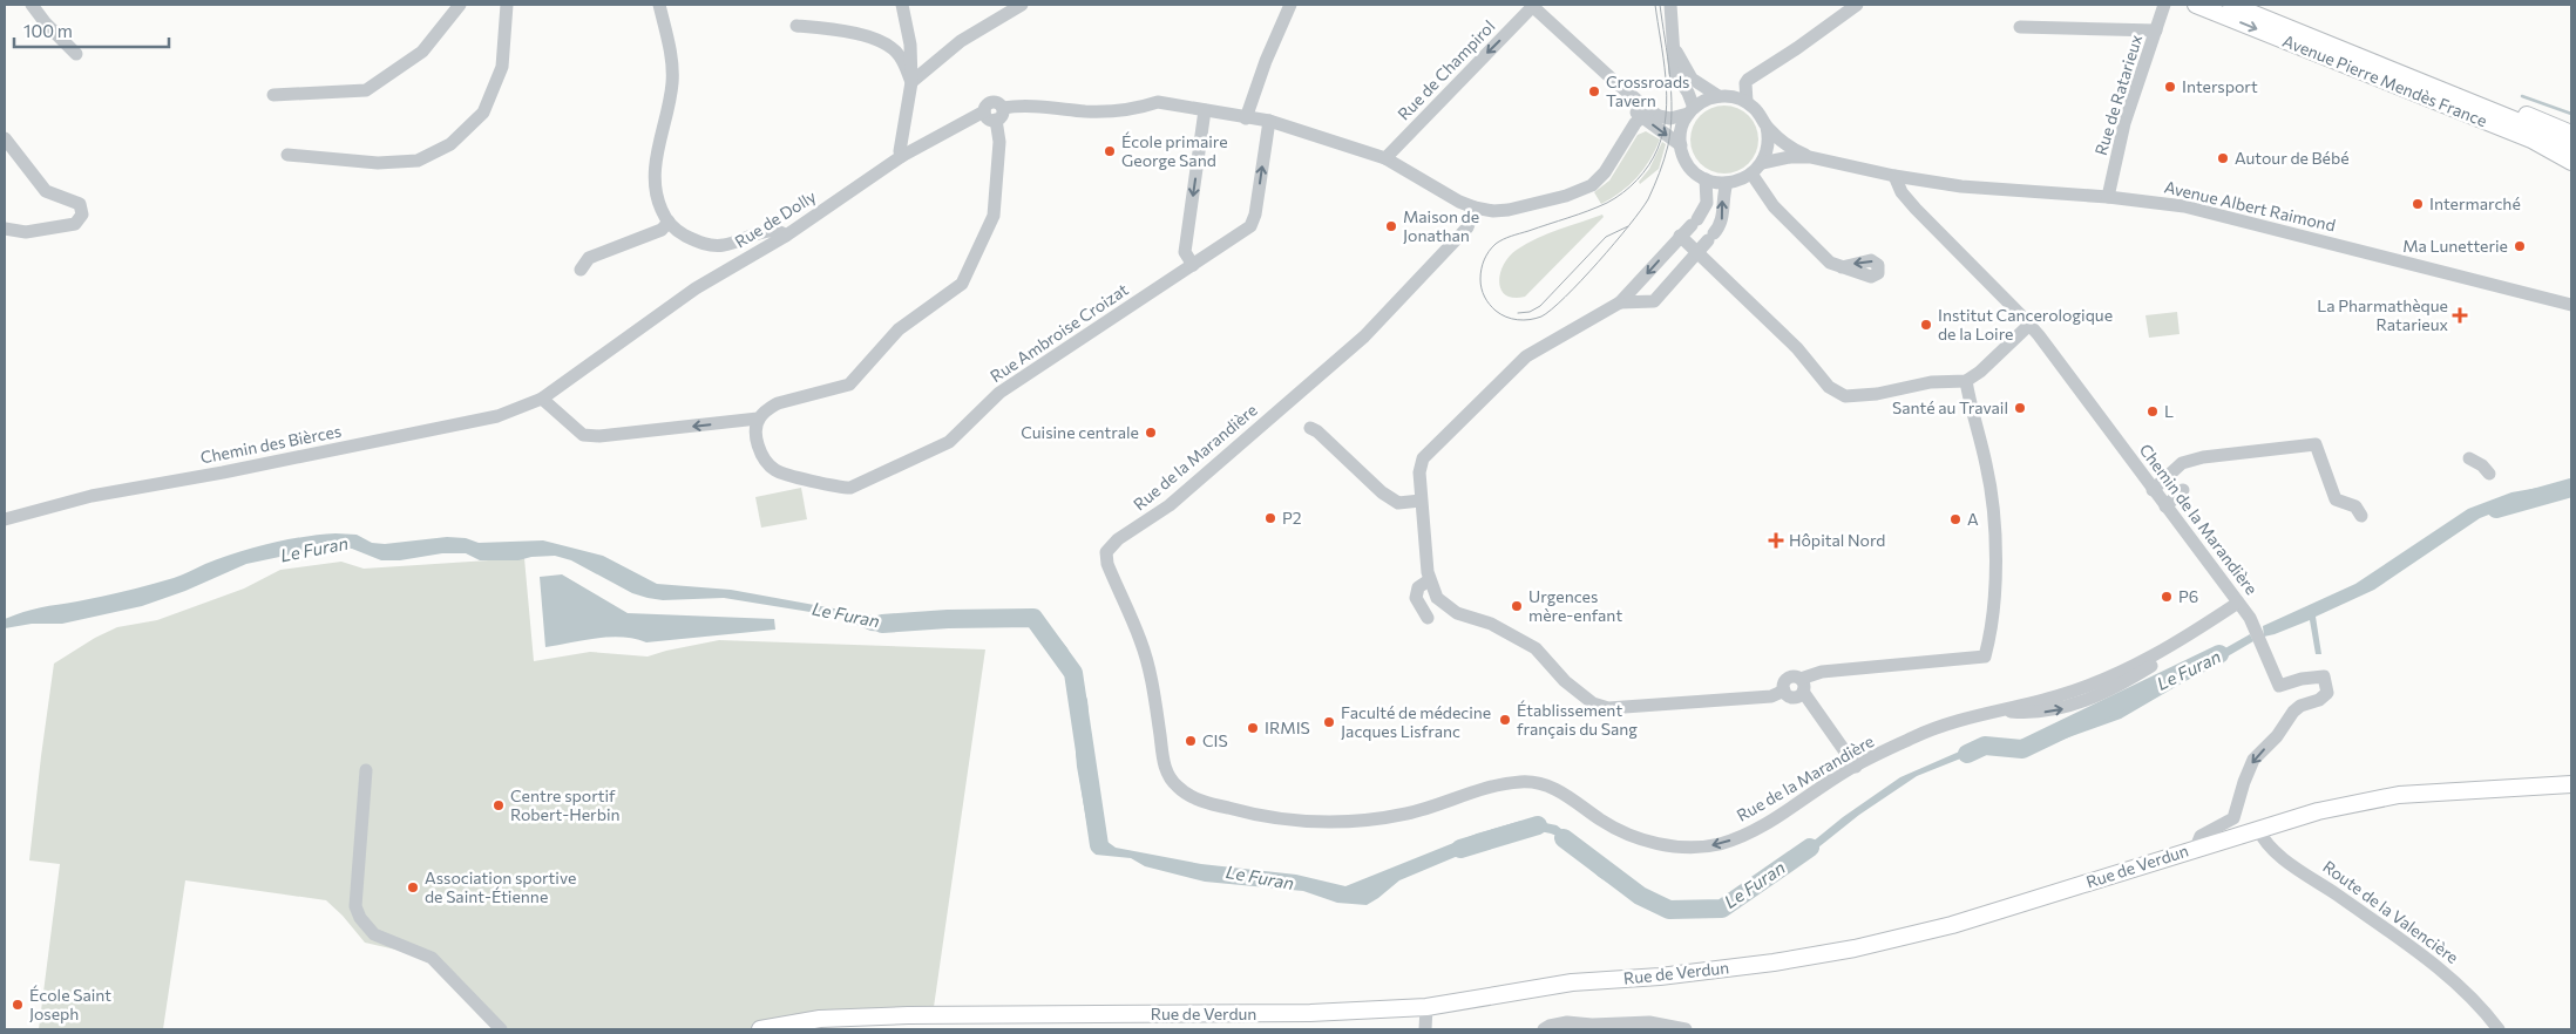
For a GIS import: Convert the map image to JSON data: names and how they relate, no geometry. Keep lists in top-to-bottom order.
{
  "streets": {
    "main road": ["Avenue Pierre Mendès France", "Rue de Verdun"],
    "street": [
      "Rue de Champirol",
      "Rue de Ratarieux",
      "Avenue Albert Raimond",
      "Rue de Dolly",
      "Rue Ambroise Croizat",
      "Chemin des Bièrces",
      "Rue de la Marandière",
      "Chemin de la Marandière",
      "Route de la Valencière"
    ]
  },
  "crossings": [
    ["Rue de Ratarieux", "Avenue Albert Raimond"],
    ["Avenue Albert Raimond", "Chemin de la Marandière"],
    ["Rue de Dolly", "Chemin des Bièrces"],
    ["Rue de la Marandière", "Chemin de la Marandière"],
    ["Chemin de la Marandière", "Rue de Verdun"],
    ["Rue de Verdun", "Route de la Valencière"]
  ],
  "one_way": ["Rue de Champirol"],
  "water": ["Le Furan"],
  "places": {
    "other": [
      "Intersport",
      "Crossroads Tavern",
      "École primaire George Sand",
      "Autour de Bébé",
      "Intermarché",
      "Maison de Jonathan",
      "Ma Lunetterie",
      "Institut Cancerologique de la Loire",
      "Santé au Travail",
      "L",
      "Cuisine centrale",
      "P2",
      "A",
      "P6",
      "Urgences mère-enfant",
      "Établissement français du Sang",
      "Faculté de médecine Jacques Lisfranc",
      "IRMIS",
      "CIS",
      "Centre sportif Robert-Herbin",
      "Association sportive de Saint-Étienne",
      "École Saint Joseph"
    ],
    "health": ["La Pharmathèque Ratarieux", "Hôpital Nord"]
  },
  "scale_bar": "100 m"
}
